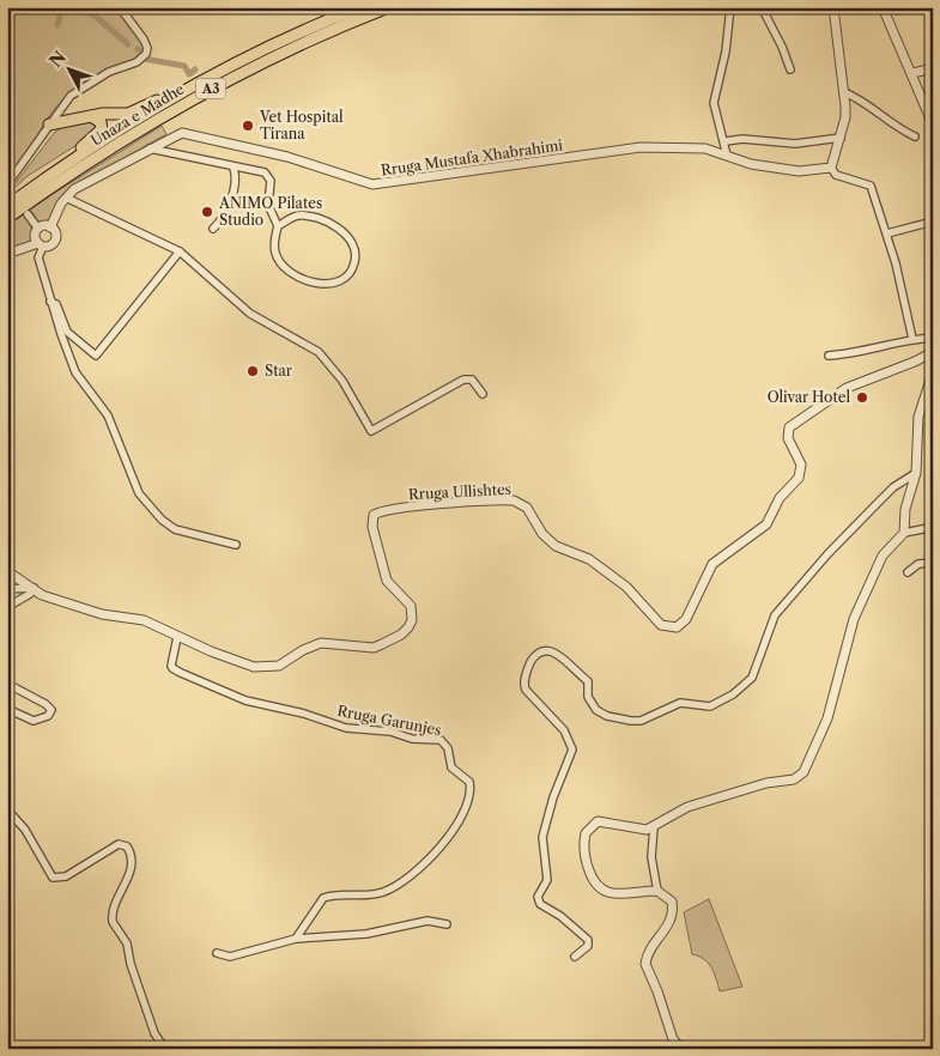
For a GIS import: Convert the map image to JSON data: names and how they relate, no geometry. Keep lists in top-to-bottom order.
{
  "streets": {
    "highway": ["A3", "Unaza e Madhe"],
    "street": ["Rruga Mustafa Xhabrahimi", "Rruga Ullishtes", "Rruga Garunjes"]
  },
  "crossings": [
    ["Rruga Ullishtes", "Rruga Garunjes"]
  ],
  "places": [
    "Vet Hospital Tirana",
    "ANIMO Pilates Studio",
    "Star",
    "Olivar Hotel"
  ],
  "north": "top left"
}
